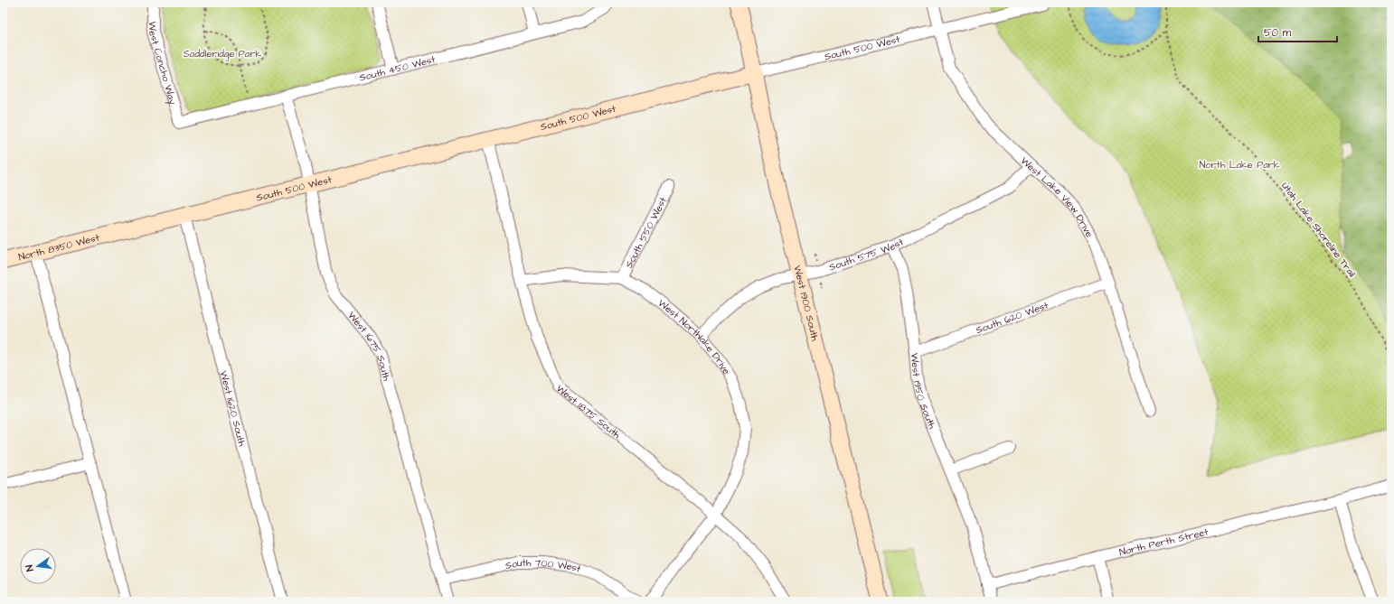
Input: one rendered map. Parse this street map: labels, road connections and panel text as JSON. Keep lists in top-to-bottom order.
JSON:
{
  "streets": {
    "street": [
      "South 500 West",
      "West Concho Way",
      "South 450 West",
      "West Lake View Drive",
      "South 550 West",
      "North 8350 West",
      "South 575 West",
      "West 1900 South",
      "South 620 West",
      "West Northlake Drive",
      "West 1675 South",
      "West 1950 South",
      "West 1620 South",
      "West 1875 South",
      "North Perth Street",
      "South 700 West"
    ],
    "path": ["Utah Lake Shoreline Trail"]
  },
  "crossings": [
    ["South 500 West", "West Lake View Drive"],
    ["South 500 West", "North 8350 West"],
    ["South 500 West", "West 1900 South"],
    ["South 500 West", "West 1675 South"],
    ["South 500 West", "West 1620 South"],
    ["South 500 West", "West 1875 South"],
    ["West Concho Way", "South 450 West"],
    ["South 450 West", "West 1675 South"],
    ["West Lake View Drive", "South 575 West"],
    ["West Lake View Drive", "South 620 West"],
    ["South 550 West", "West Northlake Drive"],
    ["South 575 West", "West 1900 South"],
    ["South 575 West", "West Northlake Drive"],
    ["South 575 West", "West 1950 South"],
    ["South 620 West", "West 1950 South"],
    ["West Northlake Drive", "West 1875 South"],
    ["West 1675 South", "South 700 West"],
    ["West 1950 South", "North Perth Street"]
  ],
  "parks": ["Saddleridge Park", "North Lake Park"],
  "scale_bar": "50 m",
  "north": "left"
}
